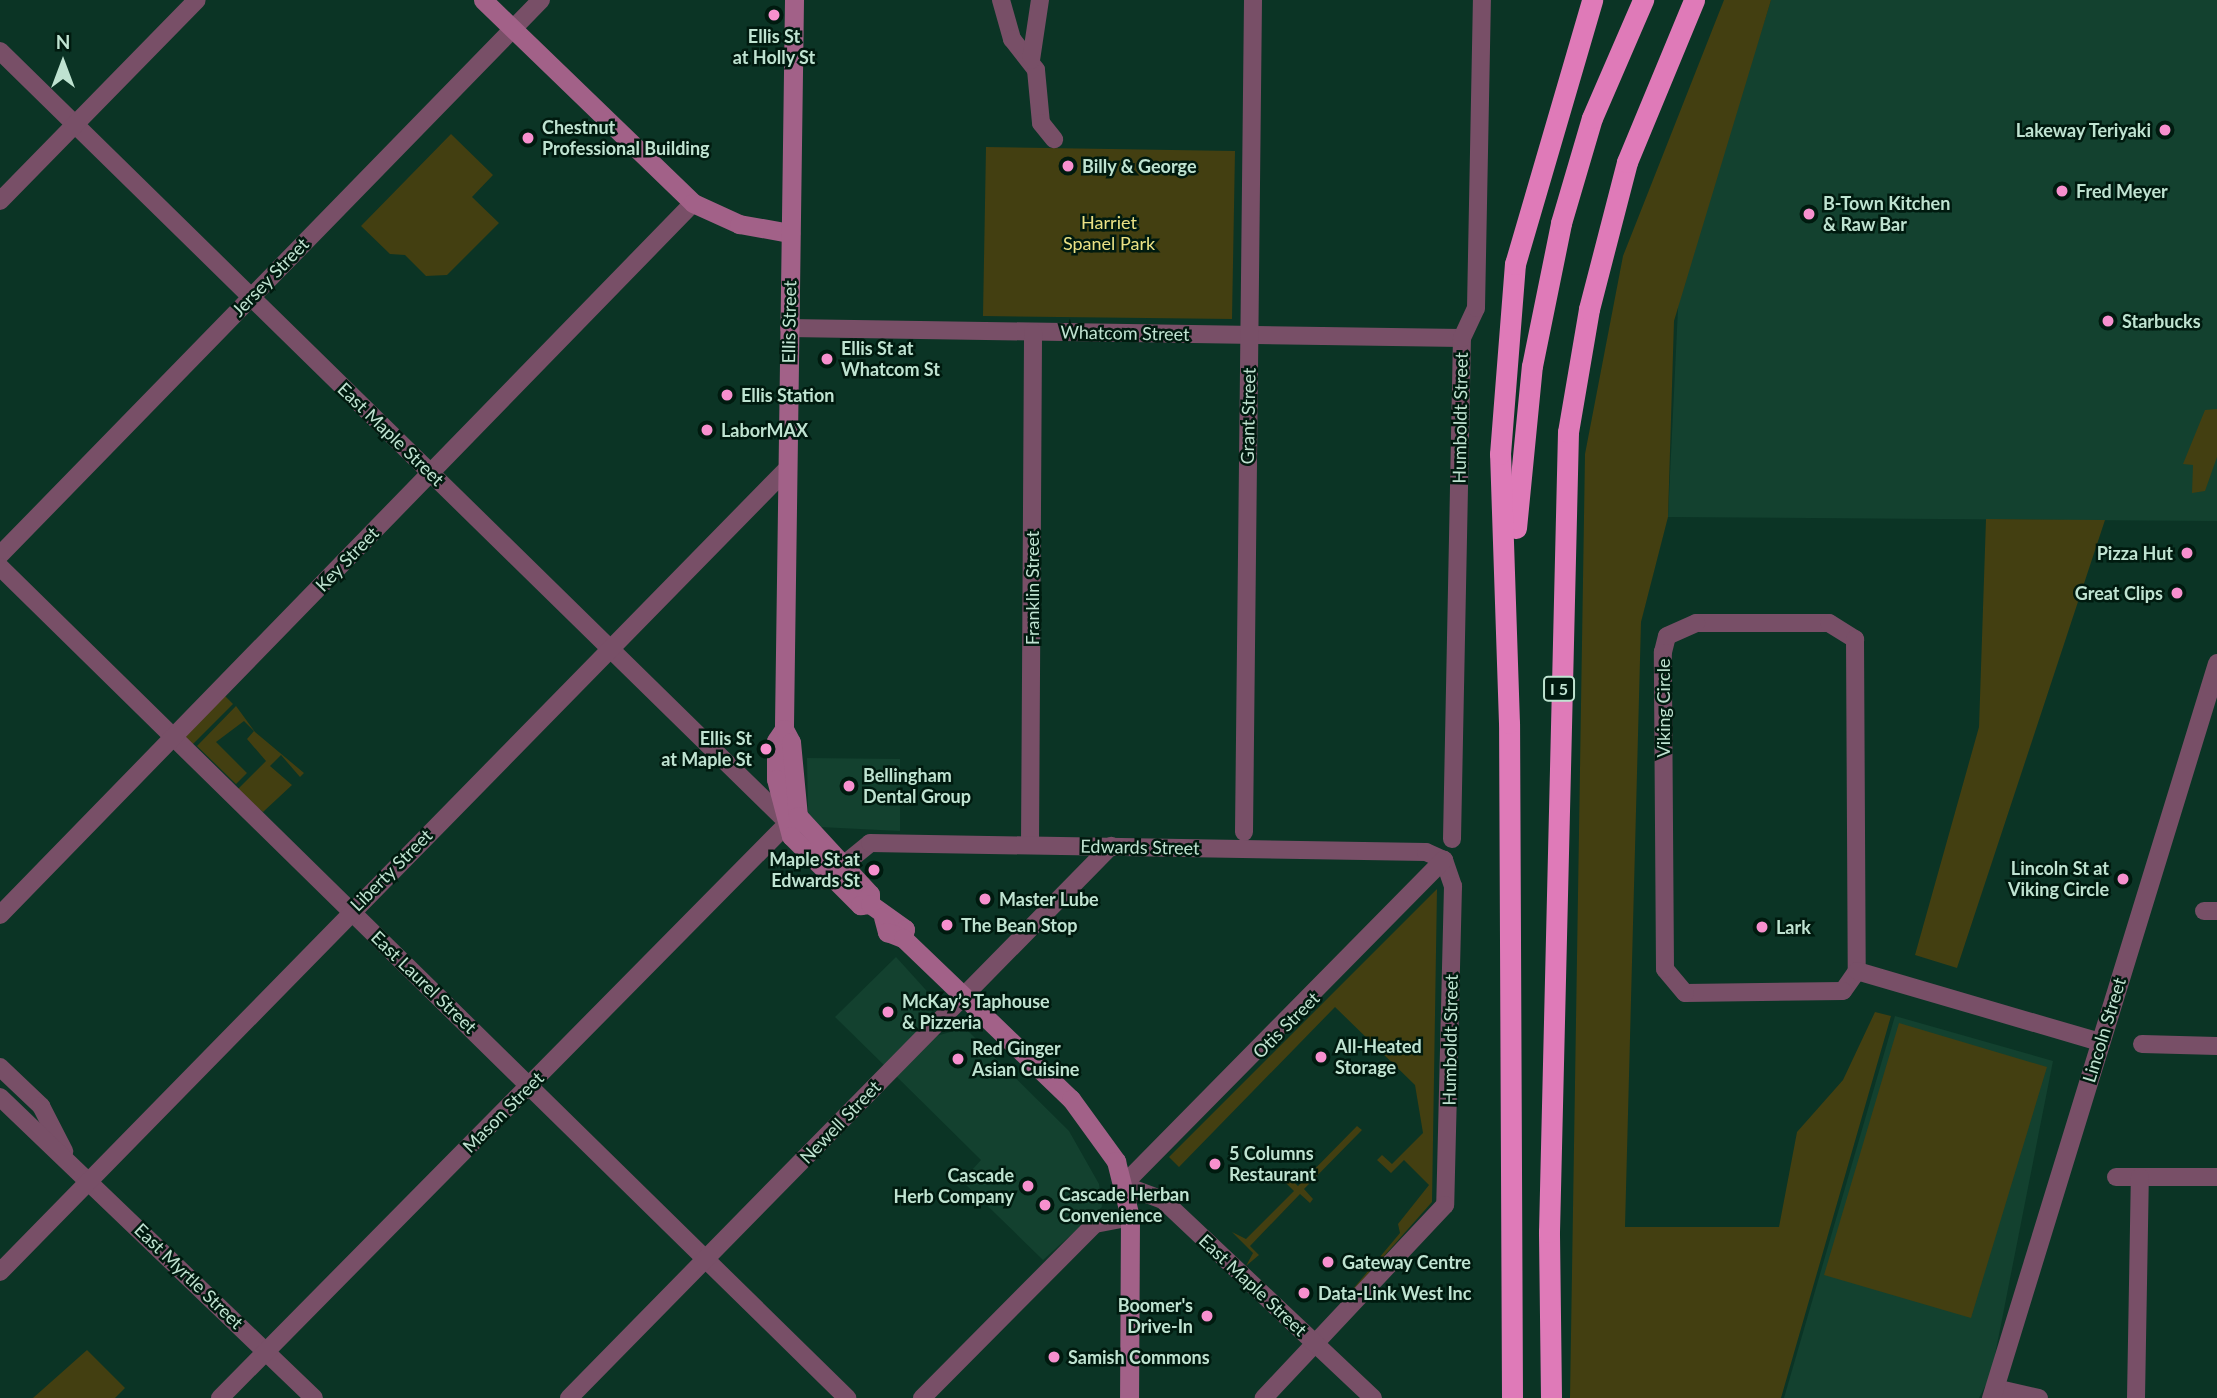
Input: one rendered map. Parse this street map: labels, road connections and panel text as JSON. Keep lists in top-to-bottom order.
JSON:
{
  "streets": {
    "highway": ["I 5"],
    "main road": ["Ellis Street", "East Maple Street"],
    "street": [
      "Jersey Street",
      "Whatcom Street",
      "Grant Street",
      "Humboldt Street",
      "Key Street",
      "Franklin Street",
      "Viking Circle",
      "Edwards Street",
      "Liberty Street",
      "East Laurel Street",
      "Otis Street",
      "Lincoln Street",
      "Mason Street",
      "Newell Street",
      "East Myrtle Street"
    ]
  },
  "crossings": [
    ["Jersey Street", "East Maple Street"],
    ["Ellis Street", "Whatcom Street"],
    ["Ellis Street", "East Maple Street"],
    ["Ellis Street", "Liberty Street"],
    ["Ellis Street", "Mason Street"],
    ["Whatcom Street", "Grant Street"],
    ["Whatcom Street", "Humboldt Street"],
    ["Whatcom Street", "Franklin Street"],
    ["Humboldt Street", "East Maple Street"],
    ["Humboldt Street", "Edwards Street"],
    ["Humboldt Street", "Otis Street"],
    ["East Maple Street", "Key Street"],
    ["East Maple Street", "Edwards Street"],
    ["East Maple Street", "Liberty Street"],
    ["East Maple Street", "Otis Street"],
    ["East Maple Street", "Mason Street"],
    ["East Maple Street", "Newell Street"],
    ["Key Street", "East Laurel Street"],
    ["Franklin Street", "Edwards Street"],
    ["Edwards Street", "Otis Street"],
    ["Edwards Street", "Newell Street"],
    ["Liberty Street", "East Laurel Street"],
    ["Liberty Street", "East Myrtle Street"],
    ["East Laurel Street", "Mason Street"],
    ["East Laurel Street", "Newell Street"],
    ["Mason Street", "East Myrtle Street"]
  ],
  "parks": ["Harriet Spanel Park"],
  "places": [
    "Ellis St at Holly St",
    "Lakeway Teriyaki",
    "Chestnut Professional Building",
    "Billy & George",
    "Fred Meyer",
    "B-Town Kitchen & Raw Bar",
    "Starbucks",
    "Ellis St at Whatcom St",
    "Ellis Station",
    "LaborMAX",
    "Pizza Hut",
    "Great Clips",
    "Ellis St at Maple St",
    "Bellingham Dental Group",
    "Maple St at Edwards St",
    "Lincoln St at Viking Circle",
    "Master Lube",
    "The Bean Stop",
    "Lark",
    "McKay’s Taphouse & Pizzeria",
    "All-Heated Storage",
    "Red Ginger Asian Cuisine",
    "5 Columns Restaurant",
    "Cascade Herb Company",
    "Cascade Herban Convenience",
    "Gateway Centre",
    "Data-Link West Inc",
    "Boomer's Drive-In",
    "Samish Commons"
  ],
  "north": "top"
}
